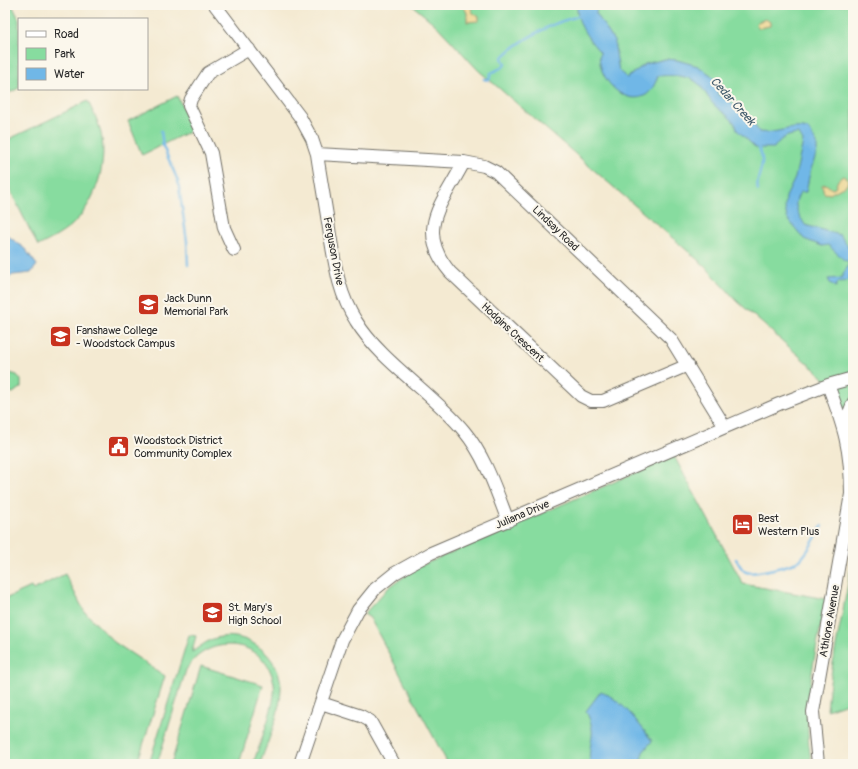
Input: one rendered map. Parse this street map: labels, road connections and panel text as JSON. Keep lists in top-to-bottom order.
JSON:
{
  "streets": {
    "street": [
      "Lindsay Road",
      "Ferguson Drive",
      "Hodgins Crescent",
      "Juliana Drive",
      "Athlone Avenue"
    ]
  },
  "crossings": [
    ["Lindsay Road", "Ferguson Drive"],
    ["Lindsay Road", "Hodgins Crescent"],
    ["Lindsay Road", "Juliana Drive"],
    ["Ferguson Drive", "Juliana Drive"],
    ["Juliana Drive", "Athlone Avenue"]
  ],
  "water": ["Cedar Creek"],
  "places": {
    "school or university": ["Jack Dunn Memorial Park", "Fanshawe College - Woodstock Campus", "St. Mary's High School"],
    "public building": ["Woodstock District Community Complex"],
    "hotel": ["Best Western Plus"]
  },
  "legend": ["Road", "Park", "Water"]
}
